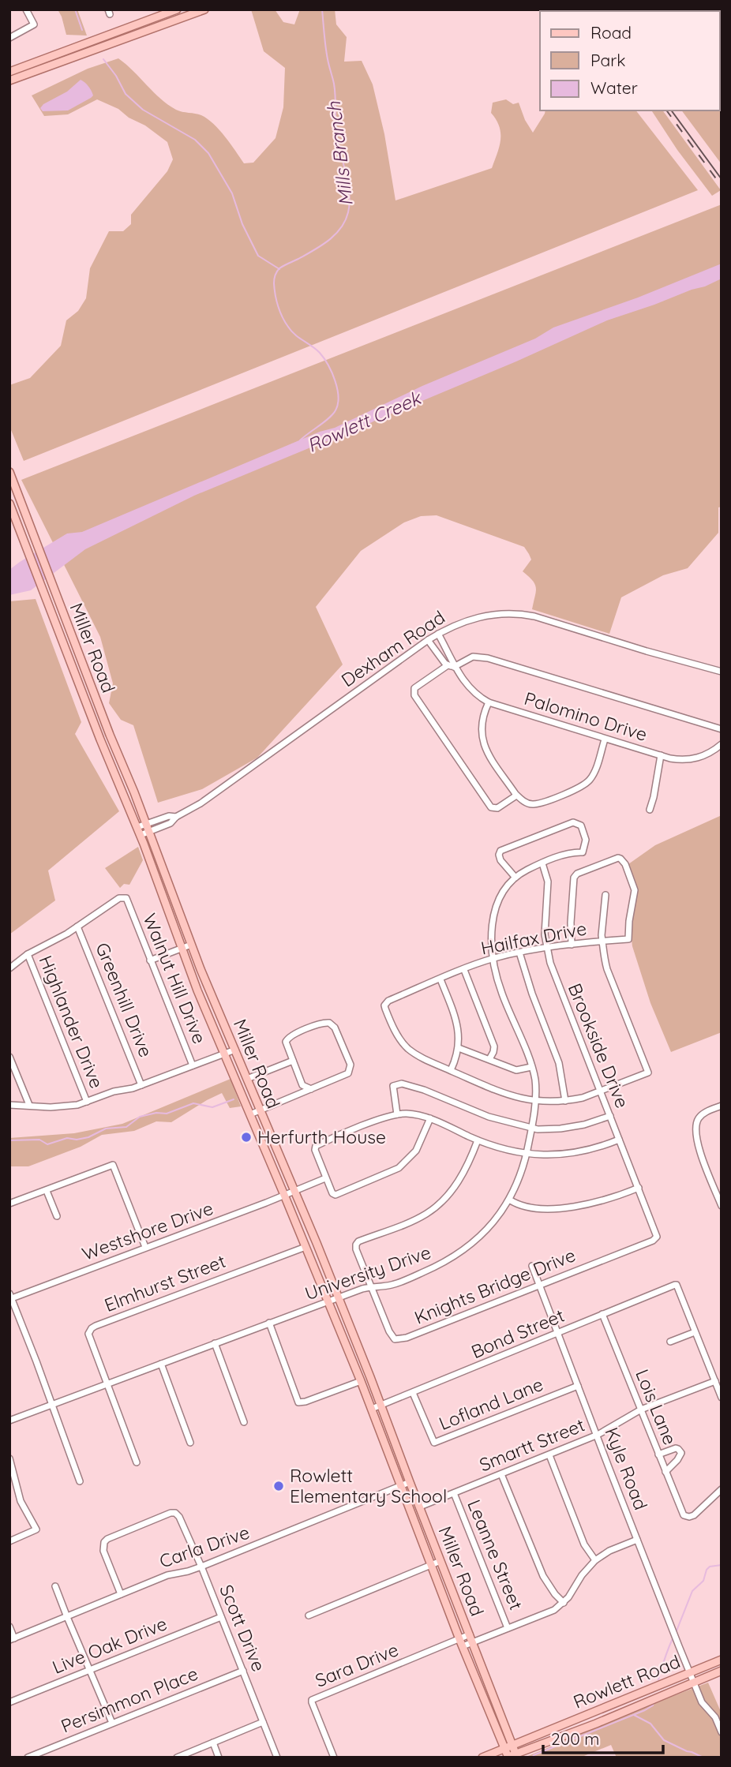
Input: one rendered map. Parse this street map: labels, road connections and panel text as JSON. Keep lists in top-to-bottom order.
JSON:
{
  "streets": {
    "main road": ["Miller Road", "Rowlett Road"],
    "street": [
      "Dexham Road",
      "Palomino Drive",
      "Hailfax Drive",
      "Walnut Hill Drive",
      "Greenhill Drive",
      "Highlander Drive",
      "Brookside Drive",
      "Westshore Drive",
      "University Drive",
      "Elmhurst Street",
      "Knights Bridge Drive",
      "Bond Street",
      "Lofland Lane",
      "Lois Lane",
      "Smartt Street",
      "Kyle Road",
      "Carla Drive",
      "Leanne Street",
      "Scott Drive",
      "Live Oak Drive",
      "Sara Drive",
      "Persimmon Place"
    ]
  },
  "crossings": [
    ["Miller Road", "Dexham Road"],
    ["Miller Road", "Westshore Drive"],
    ["Miller Road", "University Drive"],
    ["Miller Road", "Elmhurst Street"],
    ["Miller Road", "Bond Street"],
    ["Miller Road", "Smartt Street"],
    ["Miller Road", "Carla Drive"],
    ["Miller Road", "Sara Drive"],
    ["Miller Road", "Rowlett Road"],
    ["Dexham Road", "Palomino Drive"],
    ["Hailfax Drive", "Brookside Drive"],
    ["Hailfax Drive", "University Drive"],
    ["Walnut Hill Drive", "Greenhill Drive"],
    ["Brookside Drive", "Knights Bridge Drive"],
    ["University Drive", "Elmhurst Street"],
    ["University Drive", "Knights Bridge Drive"],
    ["Knights Bridge Drive", "Kyle Road"],
    ["Bond Street", "Lofland Lane"],
    ["Bond Street", "Lois Lane"],
    ["Bond Street", "Kyle Road"],
    ["Lofland Lane", "Kyle Road"],
    ["Lois Lane", "Smartt Street"],
    ["Smartt Street", "Kyle Road"],
    ["Smartt Street", "Leanne Street"],
    ["Kyle Road", "Rowlett Road"],
    ["Carla Drive", "Scott Drive"],
    ["Scott Drive", "Live Oak Drive"],
    ["Scott Drive", "Persimmon Place"]
  ],
  "water": ["Mills Branch", "Rowlett Creek"],
  "places": ["Herfurth House", "Rowlett Elementary School"],
  "legend": ["Road", "Park", "Water"],
  "scale_bar": "200 m"
}
